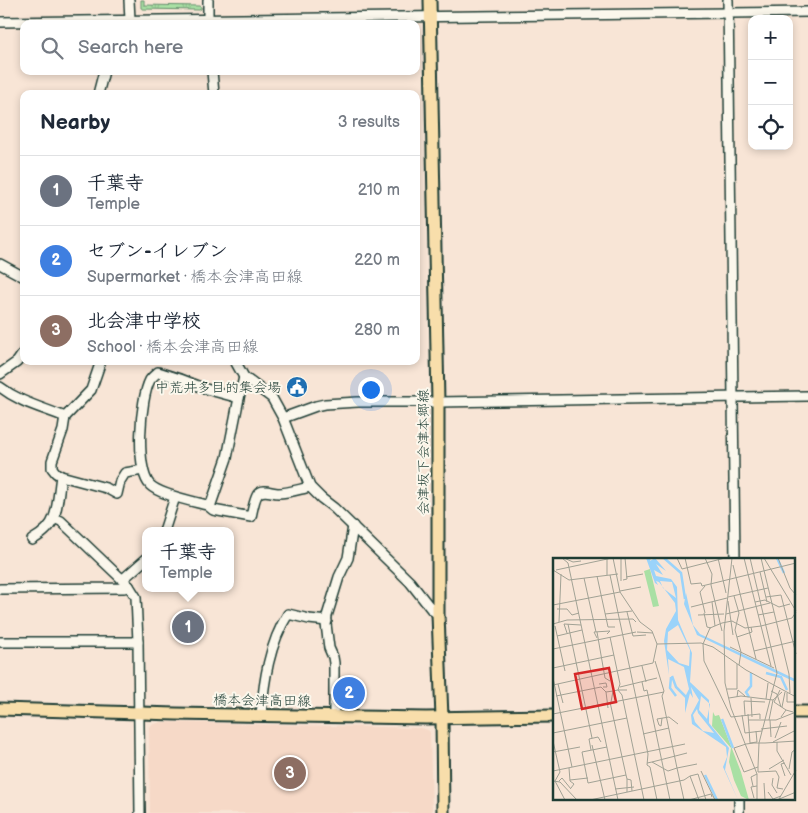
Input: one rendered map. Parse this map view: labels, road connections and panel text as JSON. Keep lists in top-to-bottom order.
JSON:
{
  "streets": {
    "main road": ["会津坂下会津本郷線", "橋本会津高田線"]
  },
  "crossings": [
    ["会津坂下会津本郷線", "橋本会津高田線"]
  ],
  "places": {
    "public building": ["中荒井多目的集会場"]
  },
  "page": {
    "map_buttons": ["+", "−"],
    "search": "Search here",
    "heading": ["Nearby", "3 results"],
    "list": [
      {
        "mark": "1",
        "name": "千葉寺",
        "note": "Temple",
        "value": "210 m"
      },
      {
        "mark": "2",
        "name": "セブン-イレブン",
        "note": "Supermarket · 橋本会津高田線",
        "value": "220 m"
      },
      {
        "mark": "3",
        "name": "北会津中学校",
        "note": "School · 橋本会津高田線",
        "value": "280 m"
      }
    ],
    "popup": ["千葉寺", "Temple"],
    "pins": ["1", "2", "3"]
  }
}
